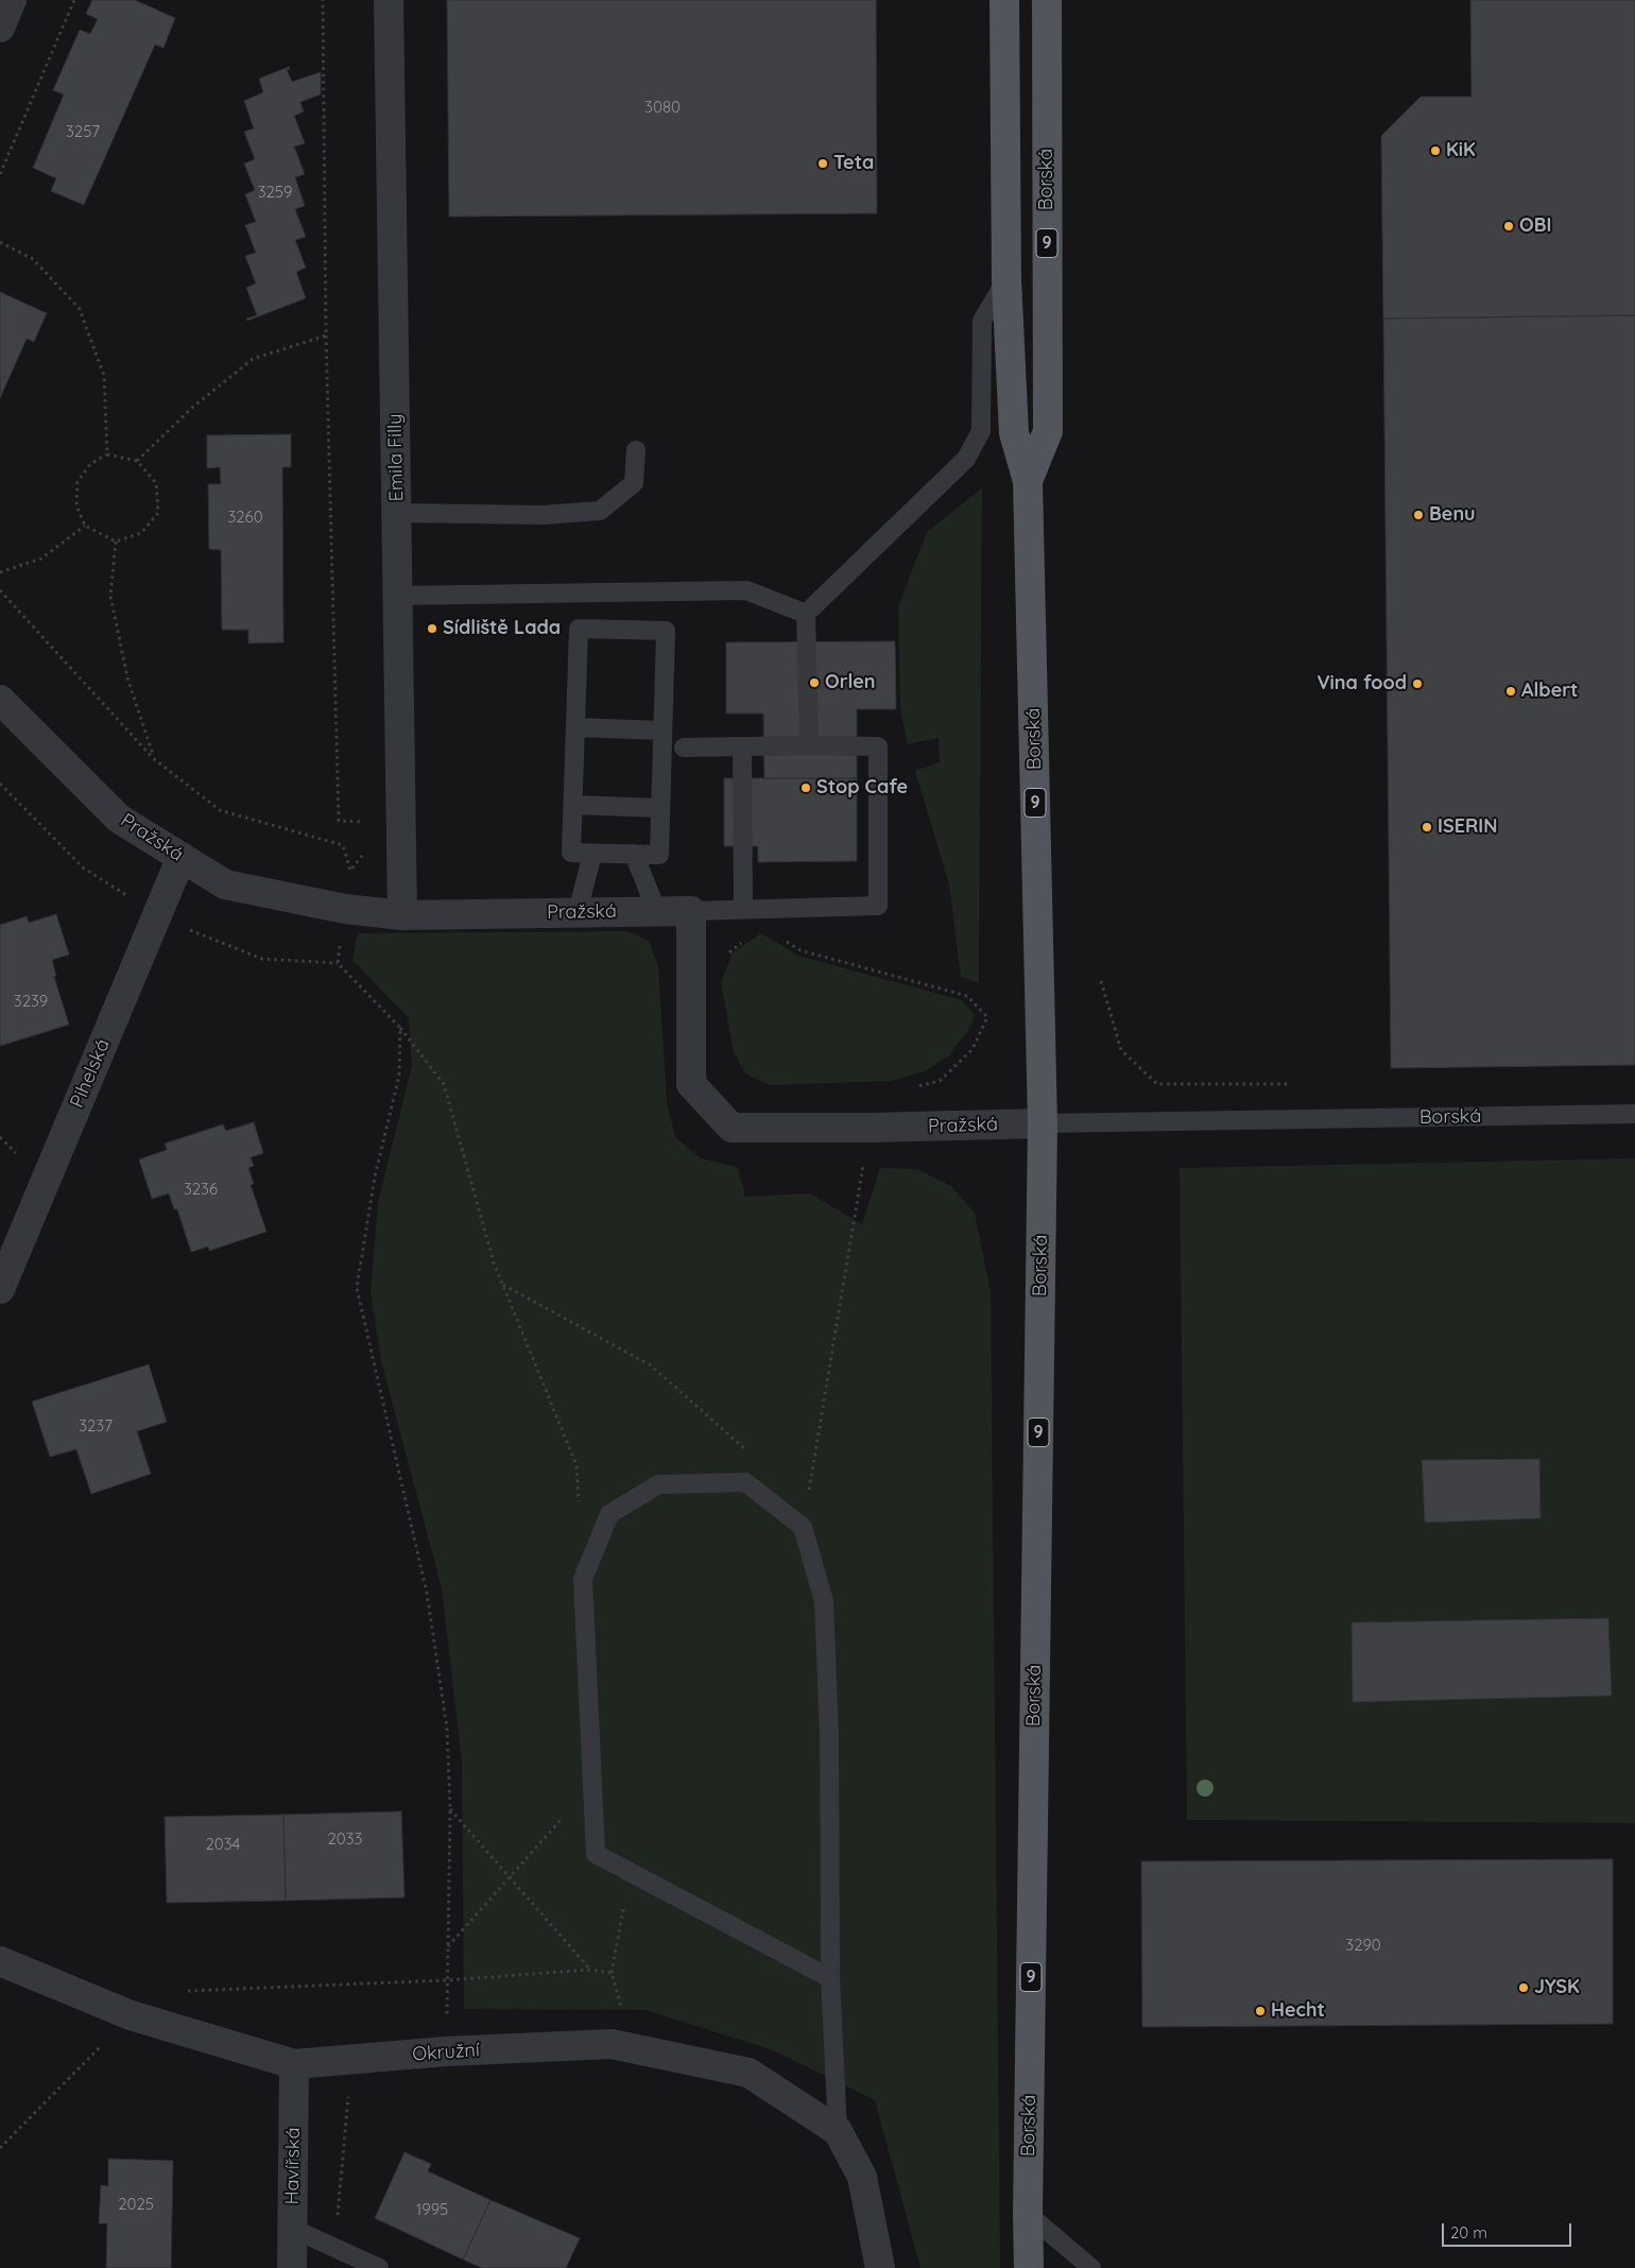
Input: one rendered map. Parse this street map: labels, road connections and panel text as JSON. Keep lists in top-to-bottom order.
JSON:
{
  "streets": {
    "main road": ["Borská", "9"],
    "street": [
      "Emila Filly",
      "Pražská",
      "Pihelská",
      "Okružní",
      "Havířská"
    ]
  },
  "crossings": [
    ["Borská", "Pražská"],
    ["Emila Filly", "Pražská"],
    ["Pražská", "Pihelská"],
    ["Okružní", "Havířská"]
  ],
  "places": [
    "KiK",
    "Teta",
    "OBI",
    "Benu",
    "Sídliště Lada",
    "Orlen",
    "Vina food",
    "Albert",
    "Stop Cafe",
    "ISERIN",
    "JYSK",
    "Hecht"
  ],
  "house_numbers": [
    "3080",
    "3257",
    "3259",
    "3260",
    "3239",
    "3236",
    "3237",
    "2033",
    "2034",
    "3290",
    "2025",
    "1995"
  ],
  "scale_bar": "20 m"
}
